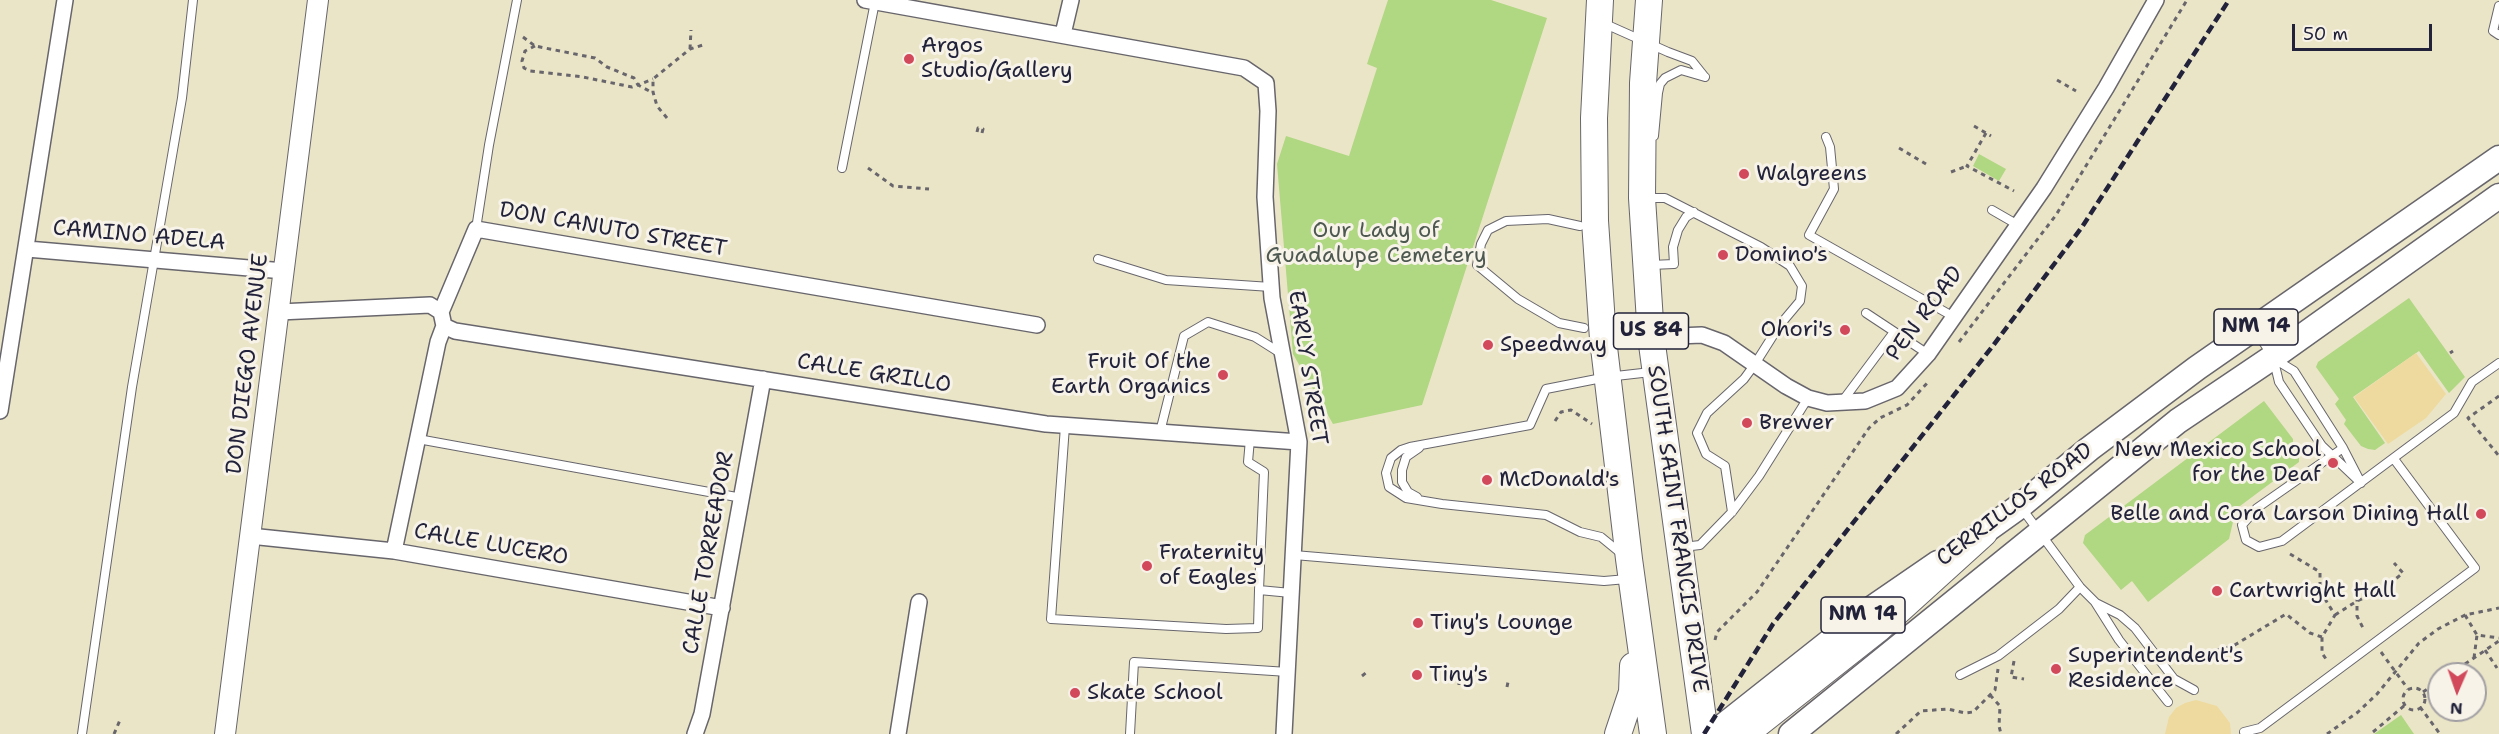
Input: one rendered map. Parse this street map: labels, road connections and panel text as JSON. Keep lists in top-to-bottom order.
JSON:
{
  "streets": {
    "highway": ["US 84", "SOUTH SAINT FRANCIS DRIVE"],
    "main road": ["NM 14", "CERRILLOS ROAD"],
    "street": [
      "DON CANUTO STREET",
      "CAMINO ADELA",
      "PEN ROAD",
      "DON DIEGO AVENUE",
      "EARLY STREET",
      "CALLE GRILLO",
      "CALLE LUCERO",
      "CALLE TORREADOR"
    ]
  },
  "crossings": [
    ["DON CANUTO STREET", "CALLE GRILLO"],
    ["DON CANUTO STREET", "CALLE LUCERO"],
    ["CAMINO ADELA", "DON DIEGO AVENUE"],
    ["PEN ROAD", "US 84"],
    ["PEN ROAD", "SOUTH SAINT FRANCIS DRIVE"],
    ["DON DIEGO AVENUE", "CALLE GRILLO"],
    ["DON DIEGO AVENUE", "CALLE LUCERO"],
    ["EARLY STREET", "CALLE GRILLO"],
    ["CALLE GRILLO", "CALLE TORREADOR"],
    ["CALLE LUCERO", "CALLE TORREADOR"]
  ],
  "parks": ["Our Lady of Guadalupe Cemetery"],
  "places": [
    "Argos Studio/Gallery",
    "Walgreens",
    "Domino's",
    "Ohori's",
    "Speedway",
    "Fruit Of the Earth Organics",
    "Brewer",
    "New Mexico School for the Deaf",
    "McDonald's",
    "Belle and Cora Larson Dining Hall",
    "Fraternity of Eagles",
    "Cartwright Hall",
    "Tiny's Lounge",
    "Superintendent's Residence",
    "Tiny's",
    "Skate School"
  ],
  "scale_bar": "50 m",
  "north": "bottom"
}
